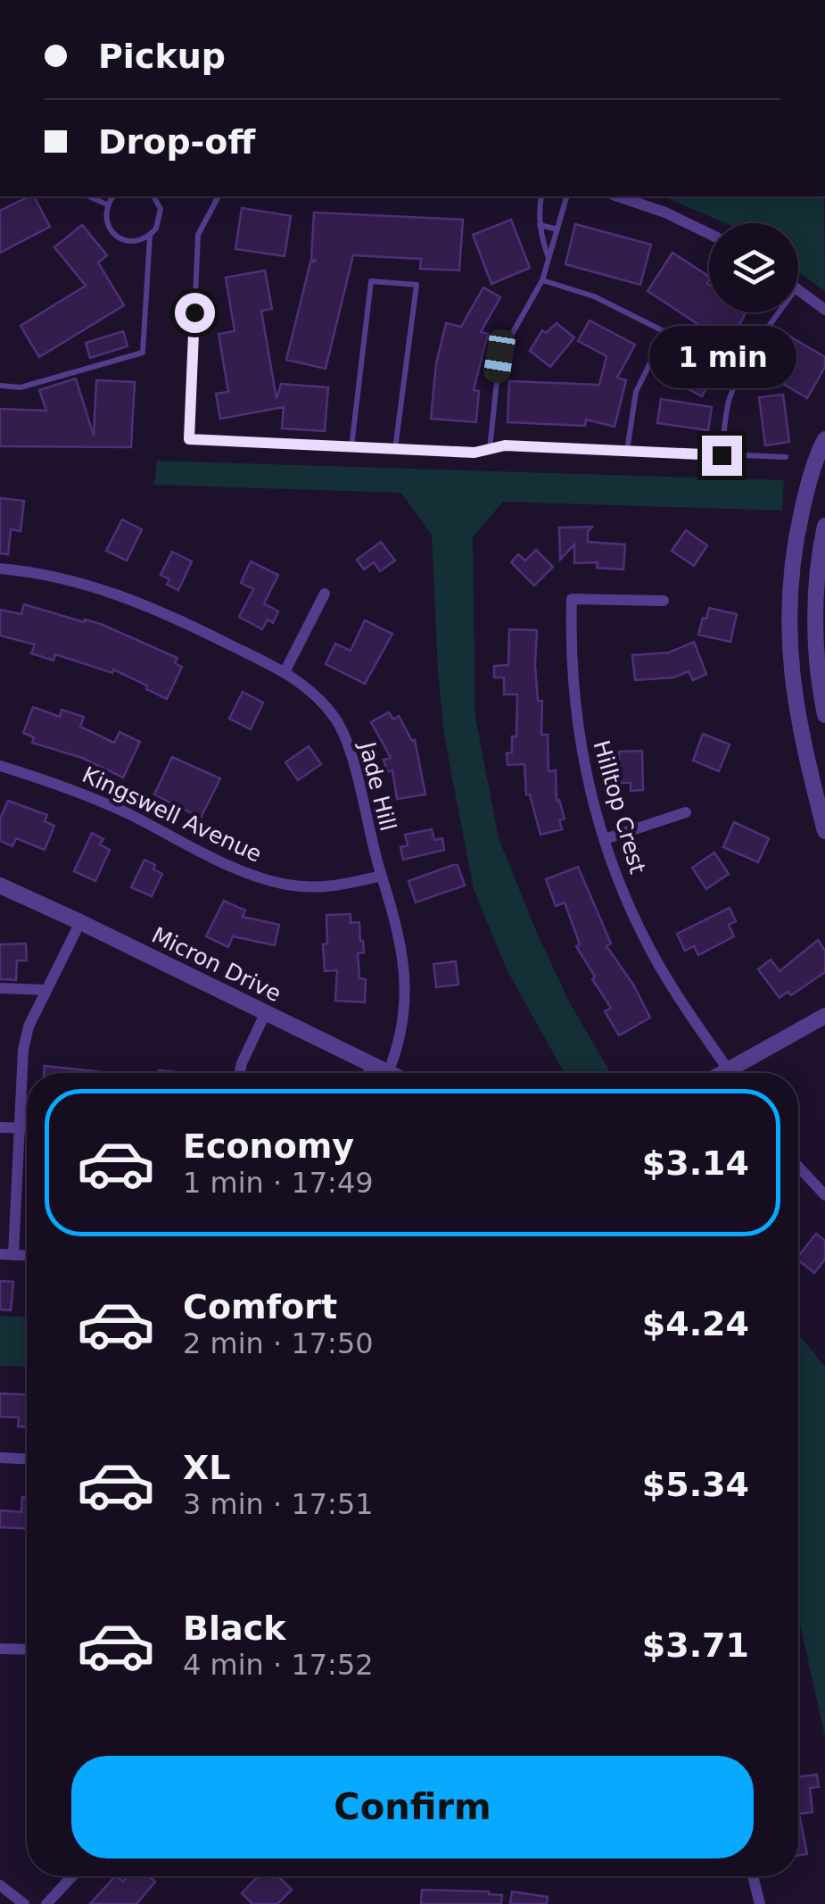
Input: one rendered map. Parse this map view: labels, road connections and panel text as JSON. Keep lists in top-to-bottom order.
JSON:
{
  "streets": {
    "street": [
      "Jade Hill",
      "Hilltop Crest",
      "Kingswell Avenue",
      "Micron Drive"
    ]
  },
  "crossings": [
    ["Jade Hill", "Kingswell Avenue"],
    ["Jade Hill", "Micron Drive"]
  ],
  "page": {
    "banner": ["Pickup", "Drop-off"],
    "bubble": "1 min",
    "list": [
      {
        "name": "Economy",
        "note": "1 min · 17:49",
        "value": "$3.14"
      },
      {
        "name": "Comfort",
        "note": "2 min · 17:50",
        "value": "$4.24"
      },
      {
        "name": "XL",
        "note": "3 min · 17:51",
        "value": "$5.34"
      },
      {
        "name": "Black",
        "note": "4 min · 17:52",
        "value": "$3.71"
      }
    ],
    "buttons": "Confirm"
  }
}
